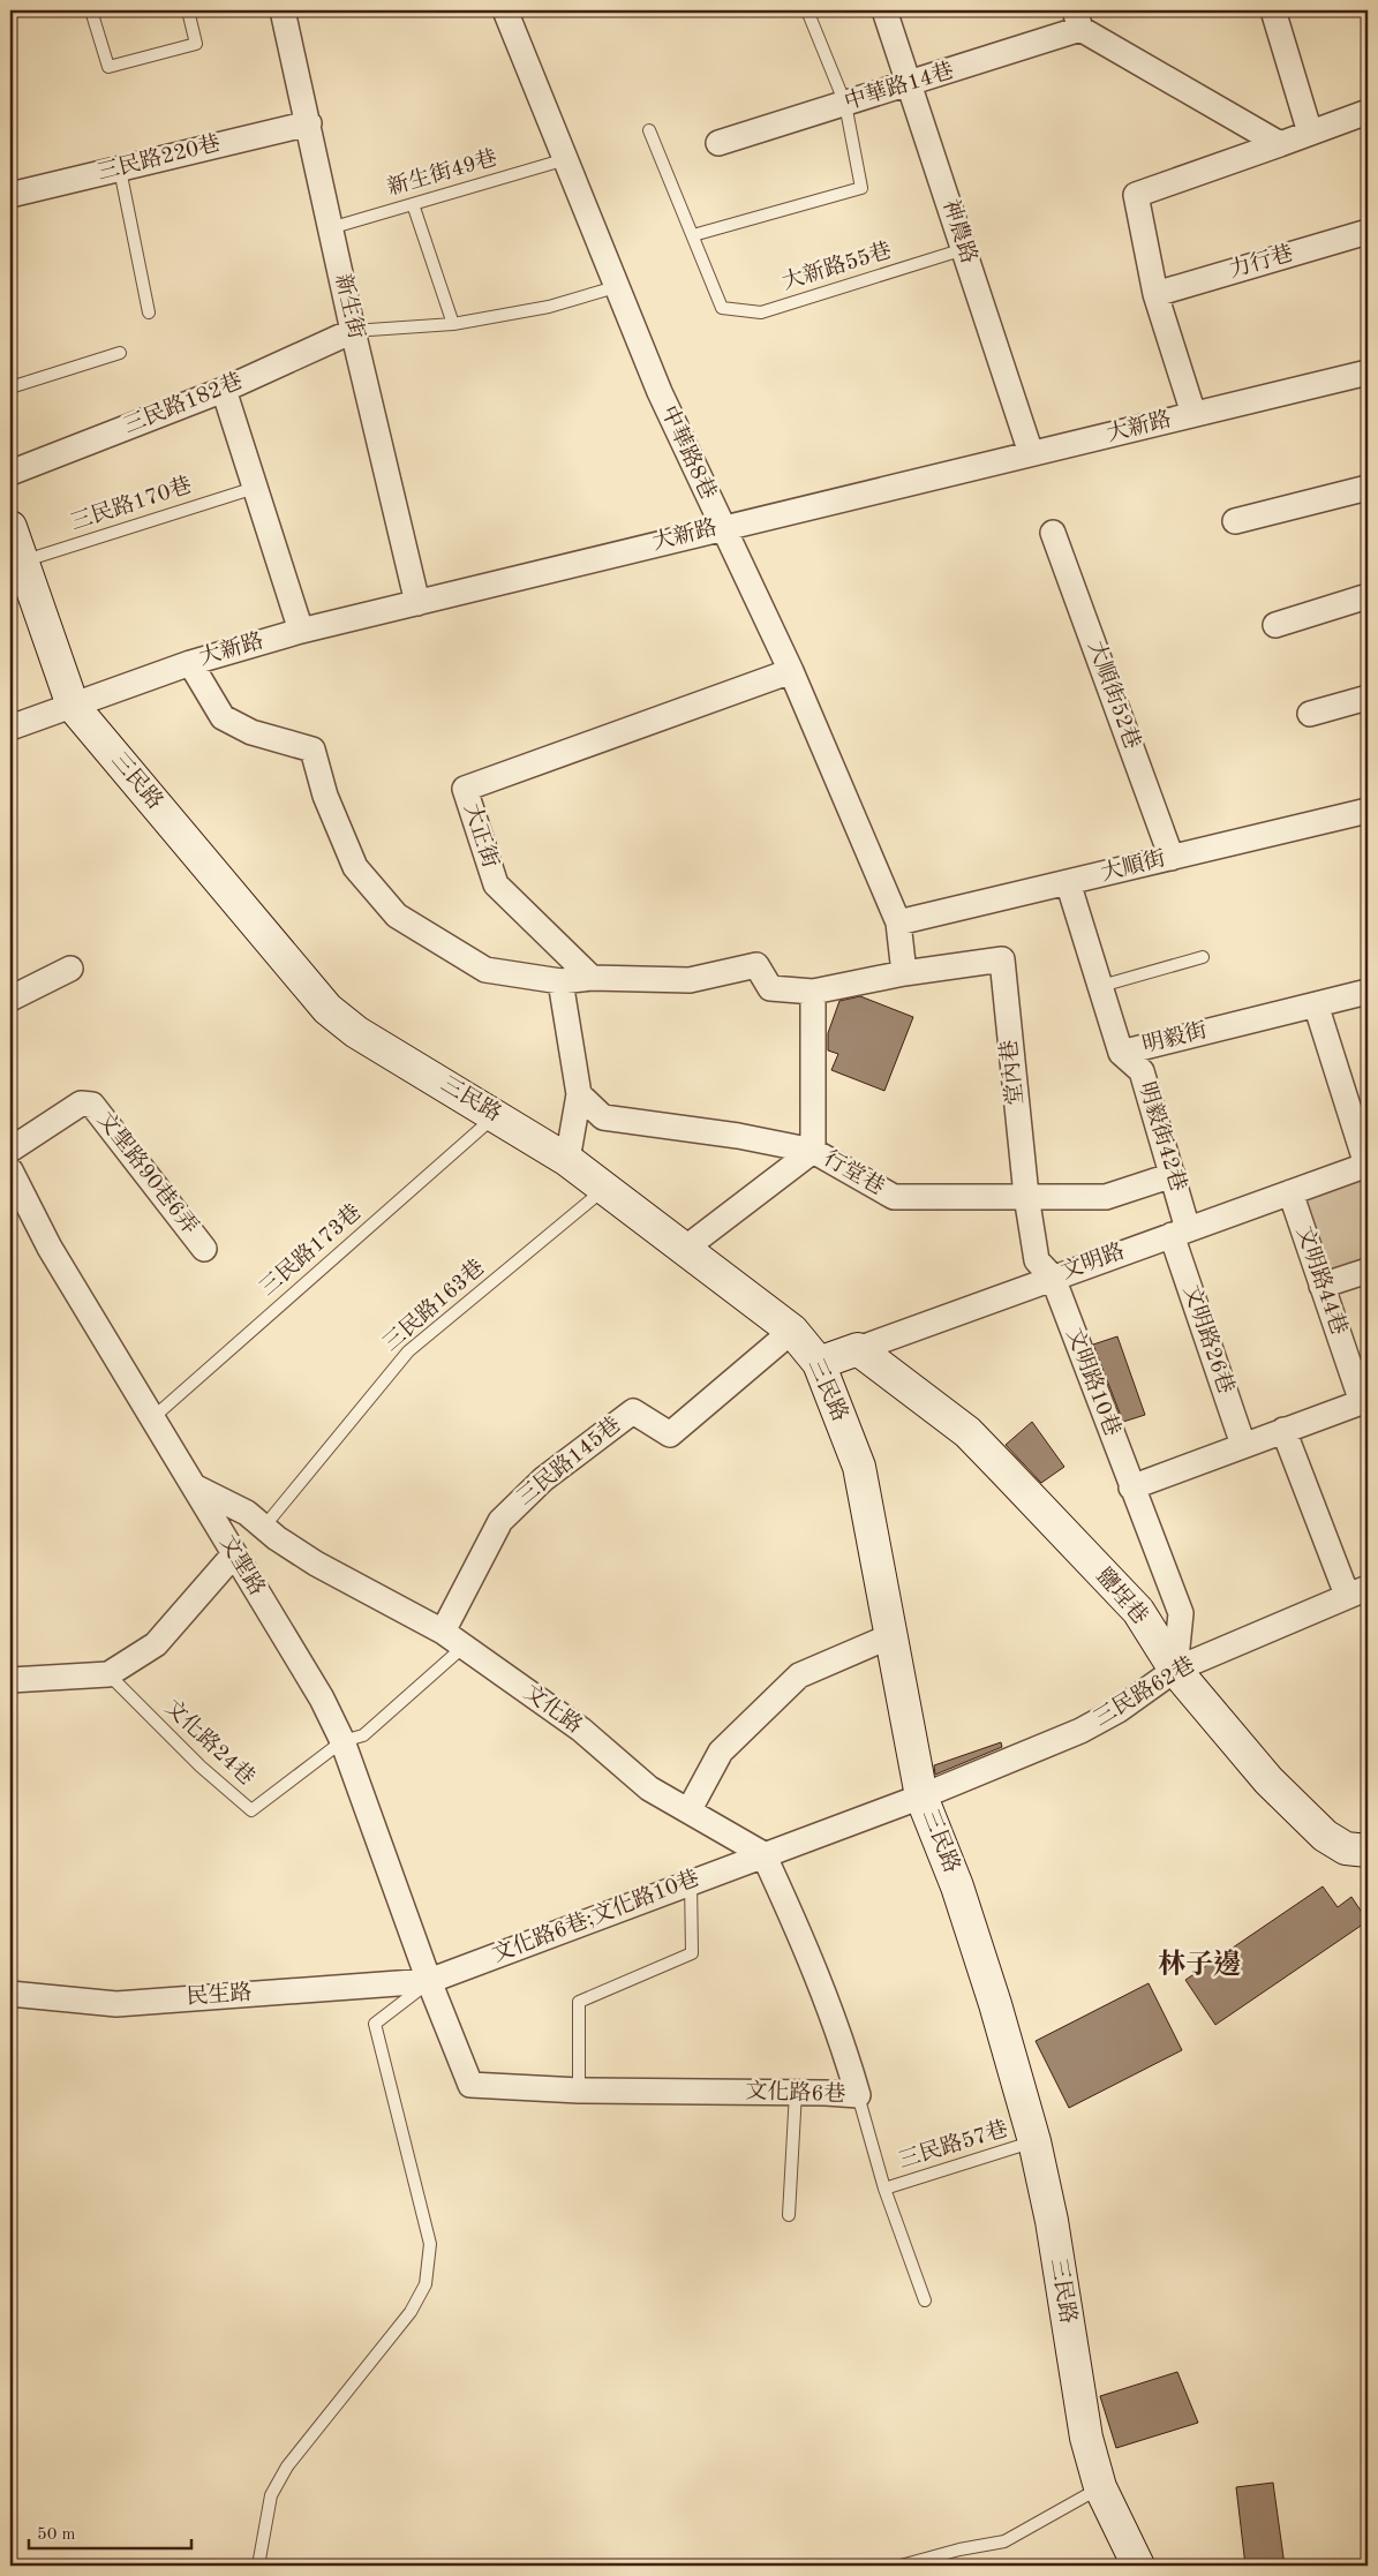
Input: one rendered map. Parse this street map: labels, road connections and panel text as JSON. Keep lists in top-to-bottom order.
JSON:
{
  "streets": {
    "main road": ["三民路", "文明路", "鹽埕巷"],
    "street": [
      "中華路14巷",
      "三民路220巷",
      "神農路",
      "力行巷",
      "新生街",
      "三民路182巷",
      "大新路",
      "中華路8巷",
      "大順街52巷",
      "大正街",
      "大順街",
      "明毅街",
      "堂內巷",
      "明毅街42巷",
      "文聖路90巷6弄",
      "行堂巷",
      "文明路44巷",
      "文明路26巷",
      "文明路10巷",
      "三民路145巷",
      "文聖路",
      "三民路62巷",
      "文化路",
      "文化路6巷;文化路10巷",
      "民生路",
      "文化路6巷"
    ],
    "lane": [
      "新生街49巷",
      "大新路55巷",
      "三民路170巷",
      "三民路173巷",
      "三民路163巷",
      "文化路24巷",
      "三民路57巷"
    ]
  },
  "crossings": [
    ["中華路14巷", "神農路"],
    ["三民路220巷", "新生街"],
    ["新生街49巷", "新生街"],
    ["新生街49巷", "中華路8巷"],
    ["神農路", "大新路55巷"],
    ["神農路", "大新路"],
    ["新生街", "三民路182巷"],
    ["新生街", "大新路"],
    ["大新路", "中華路8巷"],
    ["大新路", "三民路"],
    ["中華路8巷", "大正街"],
    ["中華路8巷", "大順街"],
    ["中華路8巷", "堂內巷"],
    ["三民路170巷", "三民路"],
    ["大順街52巷", "大順街"],
    ["三民路", "三民路173巷"],
    ["三民路", "文明路"],
    ["三民路", "三民路163巷"],
    ["三民路", "三民路145巷"],
    ["三民路", "三民路62巷"],
    ["三民路", "三民路57巷"],
    ["大順街", "明毅街"],
    ["明毅街", "明毅街42巷"],
    ["堂內巷", "行堂巷"],
    ["堂內巷", "文明路"],
    ["堂內巷", "文明路10巷"],
    ["明毅街42巷", "行堂巷"],
    ["明毅街42巷", "文明路"],
    ["明毅街42巷", "文明路26巷"],
    ["三民路173巷", "文聖路"],
    ["文明路", "文明路44巷"],
    ["文明路", "文明路26巷"],
    ["文明路", "文明路10巷"],
    ["文明路", "鹽埕巷"],
    ["三民路163巷", "文化路"],
    ["文明路10巷", "鹽埕巷"],
    ["文明路10巷", "三民路62巷"],
    ["三民路145巷", "文化路"],
    ["文聖路", "文化路"],
    ["文聖路", "文化路24巷"],
    ["文聖路", "文化路6巷;文化路10巷"],
    ["文聖路", "民生路"],
    ["文聖路", "文化路6巷"],
    ["鹽埕巷", "三民路62巷"],
    ["文化路", "文化路6巷;文化路10巷"],
    ["文化路", "文化路6巷"],
    ["文化路6巷;文化路10巷", "民生路"],
    ["文化路6巷;文化路10巷", "文化路6巷"],
    ["民生路", "文化路6巷"],
    ["文化路6巷", "三民路57巷"]
  ],
  "districts": ["林子邊"],
  "scale_bar": "50 m"
}
